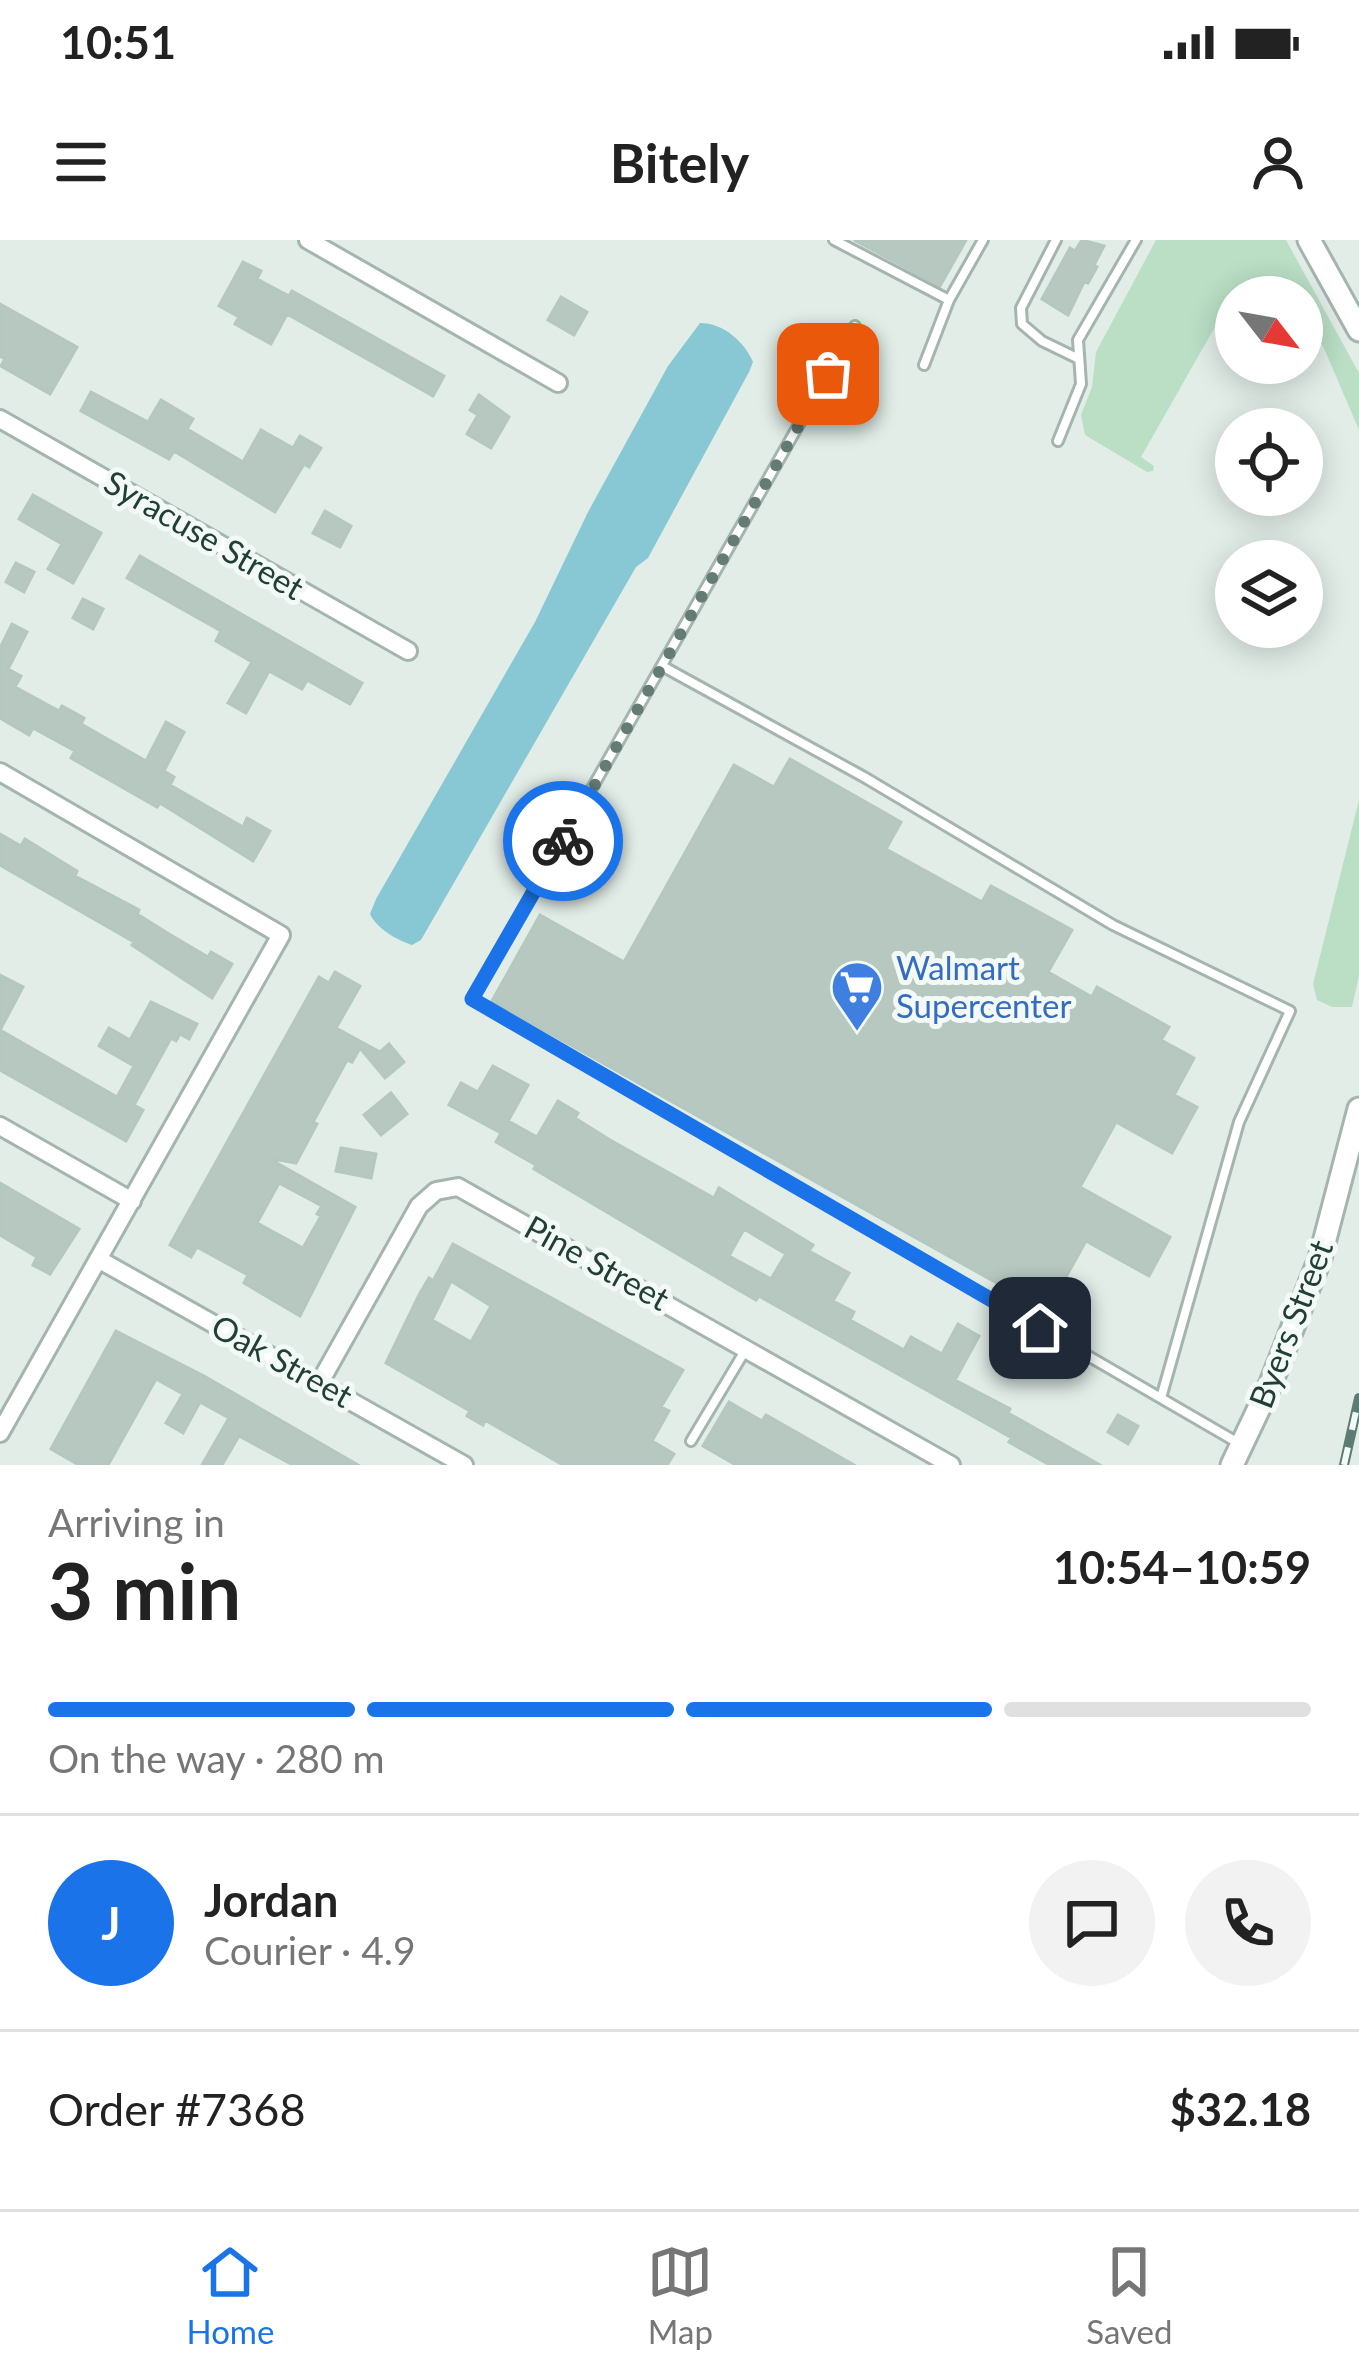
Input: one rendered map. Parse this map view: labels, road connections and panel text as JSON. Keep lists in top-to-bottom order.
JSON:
{
  "streets": {
    "street": [
      "Syracuse Street",
      "Pine Street",
      "Byers Street",
      "Oak Street"
    ]
  },
  "crossings": [
    ["Pine Street", "Oak Street"]
  ],
  "places": {
    "supermarket": ["Walmart Supercenter"]
  },
  "north": "bottom right",
  "page": {
    "status": "10:51",
    "header": "Bitely",
    "heading": ["3 min", "Arriving in", "10:54–10:59"],
    "panel": [
      "Jordan",
      "Courier · 4.9",
      "Order #7368",
      "$32.18"
    ],
    "bar": "On the way · 280 m",
    "round": "J",
    "tabs": ["Home", "Map", "Saved"]
  }
}
